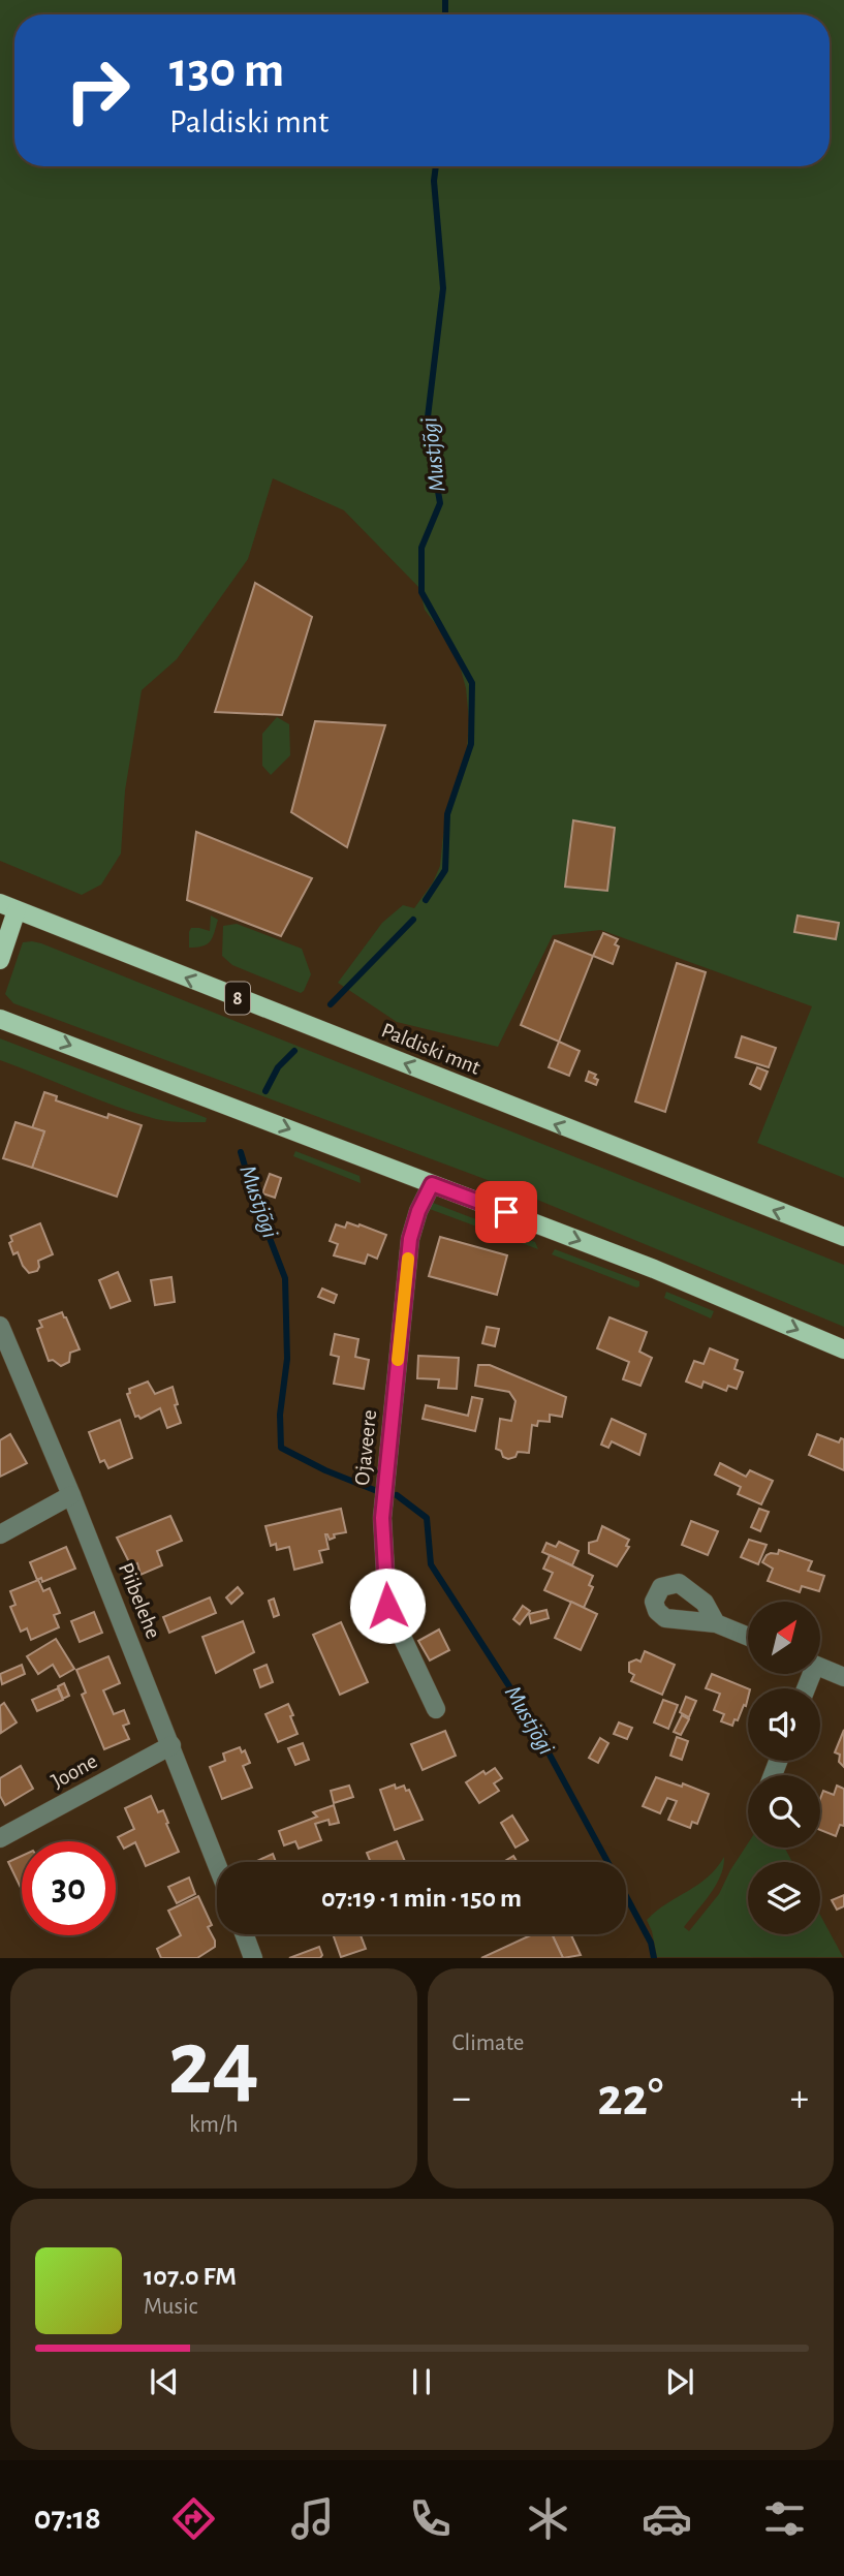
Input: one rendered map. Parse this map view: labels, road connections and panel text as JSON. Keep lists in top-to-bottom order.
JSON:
{
  "streets": {
    "main road": ["8", "Paldiski mnt"],
    "street": ["Ojaveere", "Piibelehe", "Joone"]
  },
  "crossings": [
    ["Piibelehe", "Joone"]
  ],
  "water": ["Mustjõgi"],
  "north": "top right",
  "page": {
    "turn": ["130 m", "Paldiski mnt"],
    "limit": "30",
    "trip": "07:19 · 1 min · 150 m",
    "tile": [
      ["24", "km/h"],
      "Climate"
    ],
    "heat": ["−", "22°", "+"],
    "song": ["107.0 FM", "Music"],
    "tabs": "07:18"
  }
}
